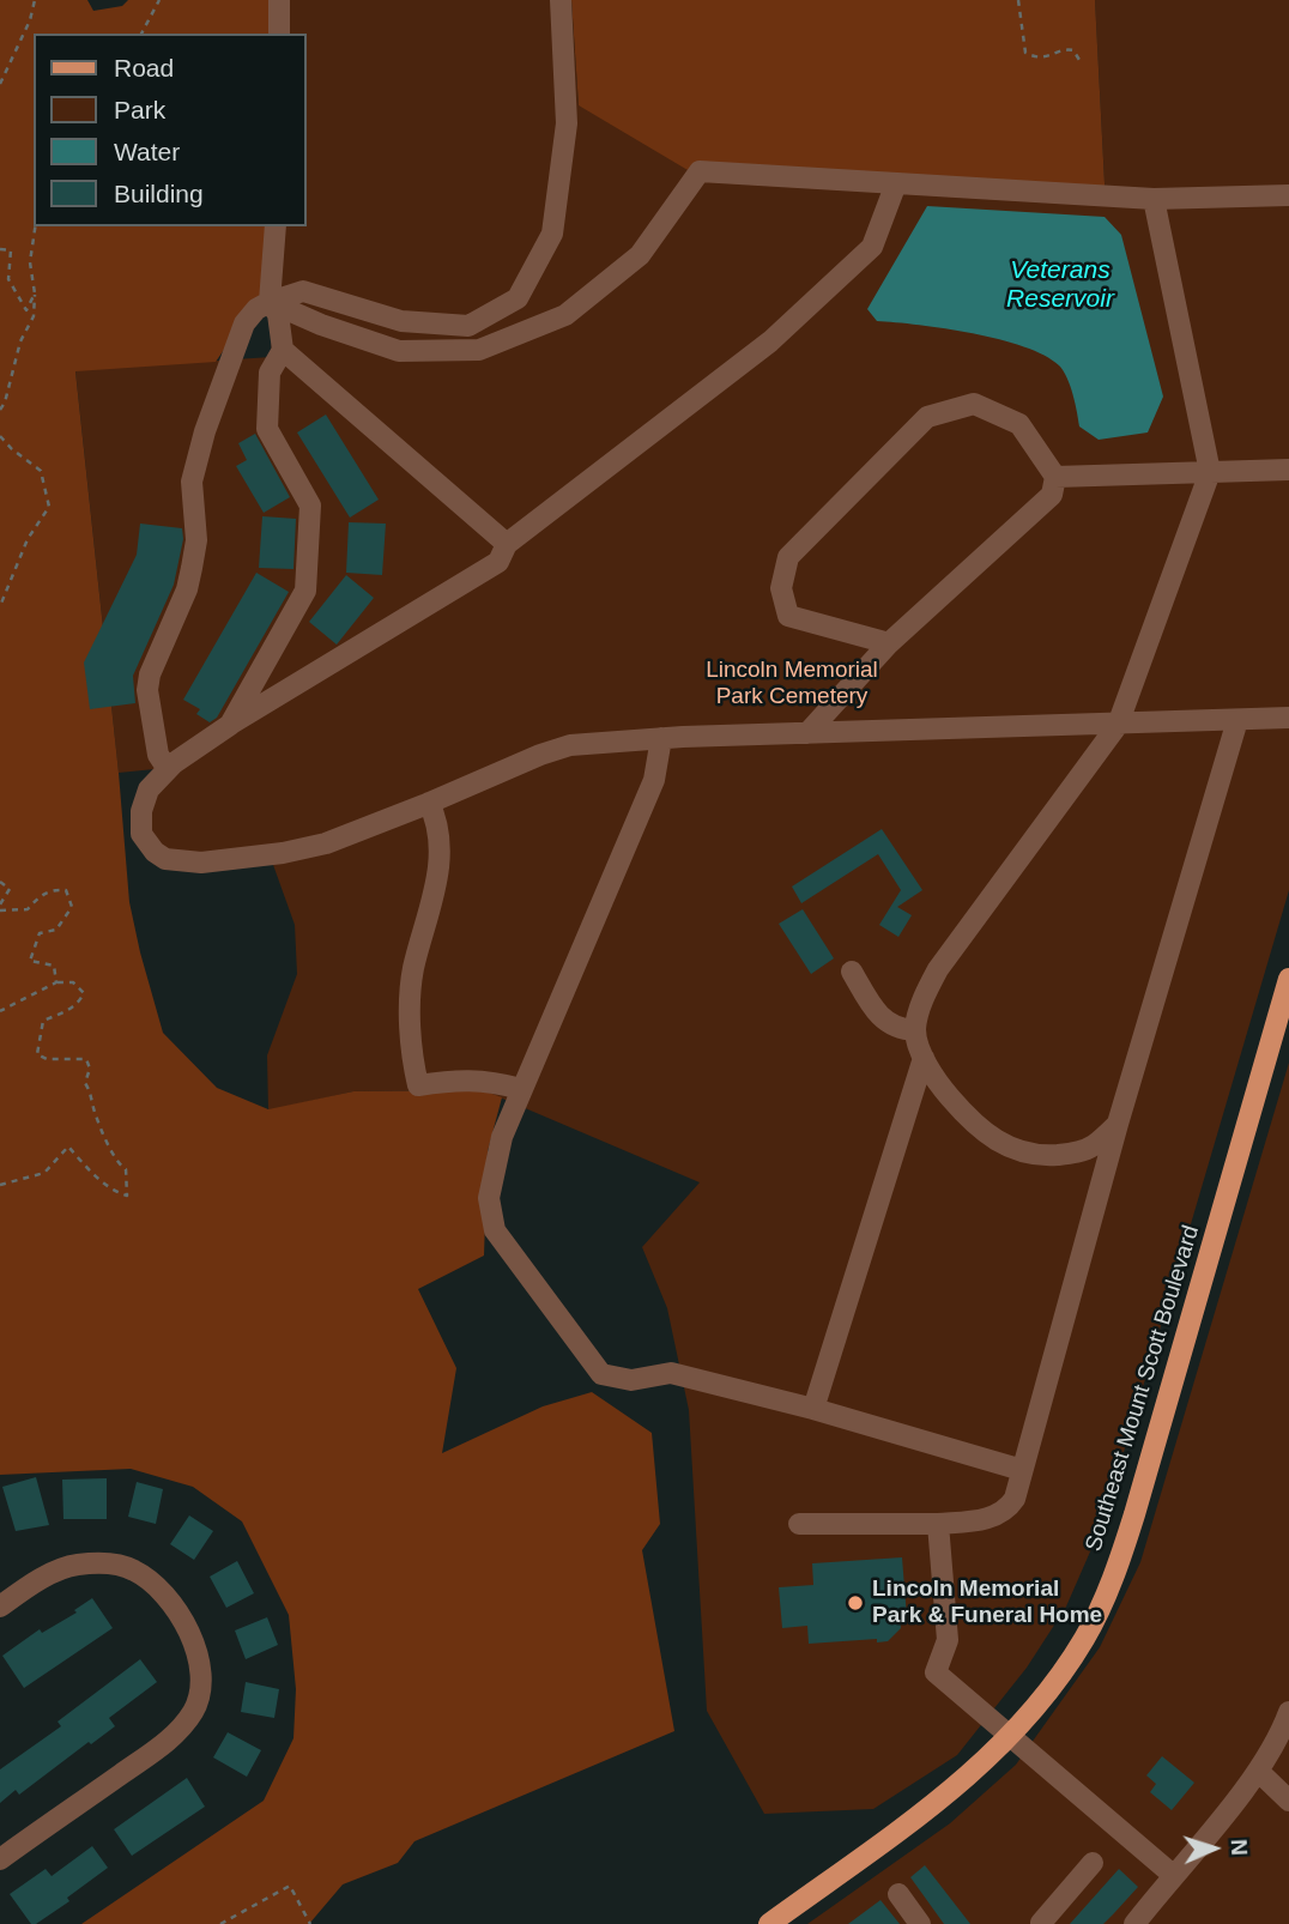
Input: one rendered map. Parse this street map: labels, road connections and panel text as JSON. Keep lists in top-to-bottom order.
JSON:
{
  "streets": {
    "main road": ["Southeast Mount Scott Boulevard"]
  },
  "water": ["Veterans Reservoir"],
  "parks": ["Lincoln Memorial Park Cemetery"],
  "places": ["Lincoln Memorial Park & Funeral Home"],
  "legend": [
    "Road",
    "Park",
    "Water",
    "Building"
  ],
  "north": "right"
}
